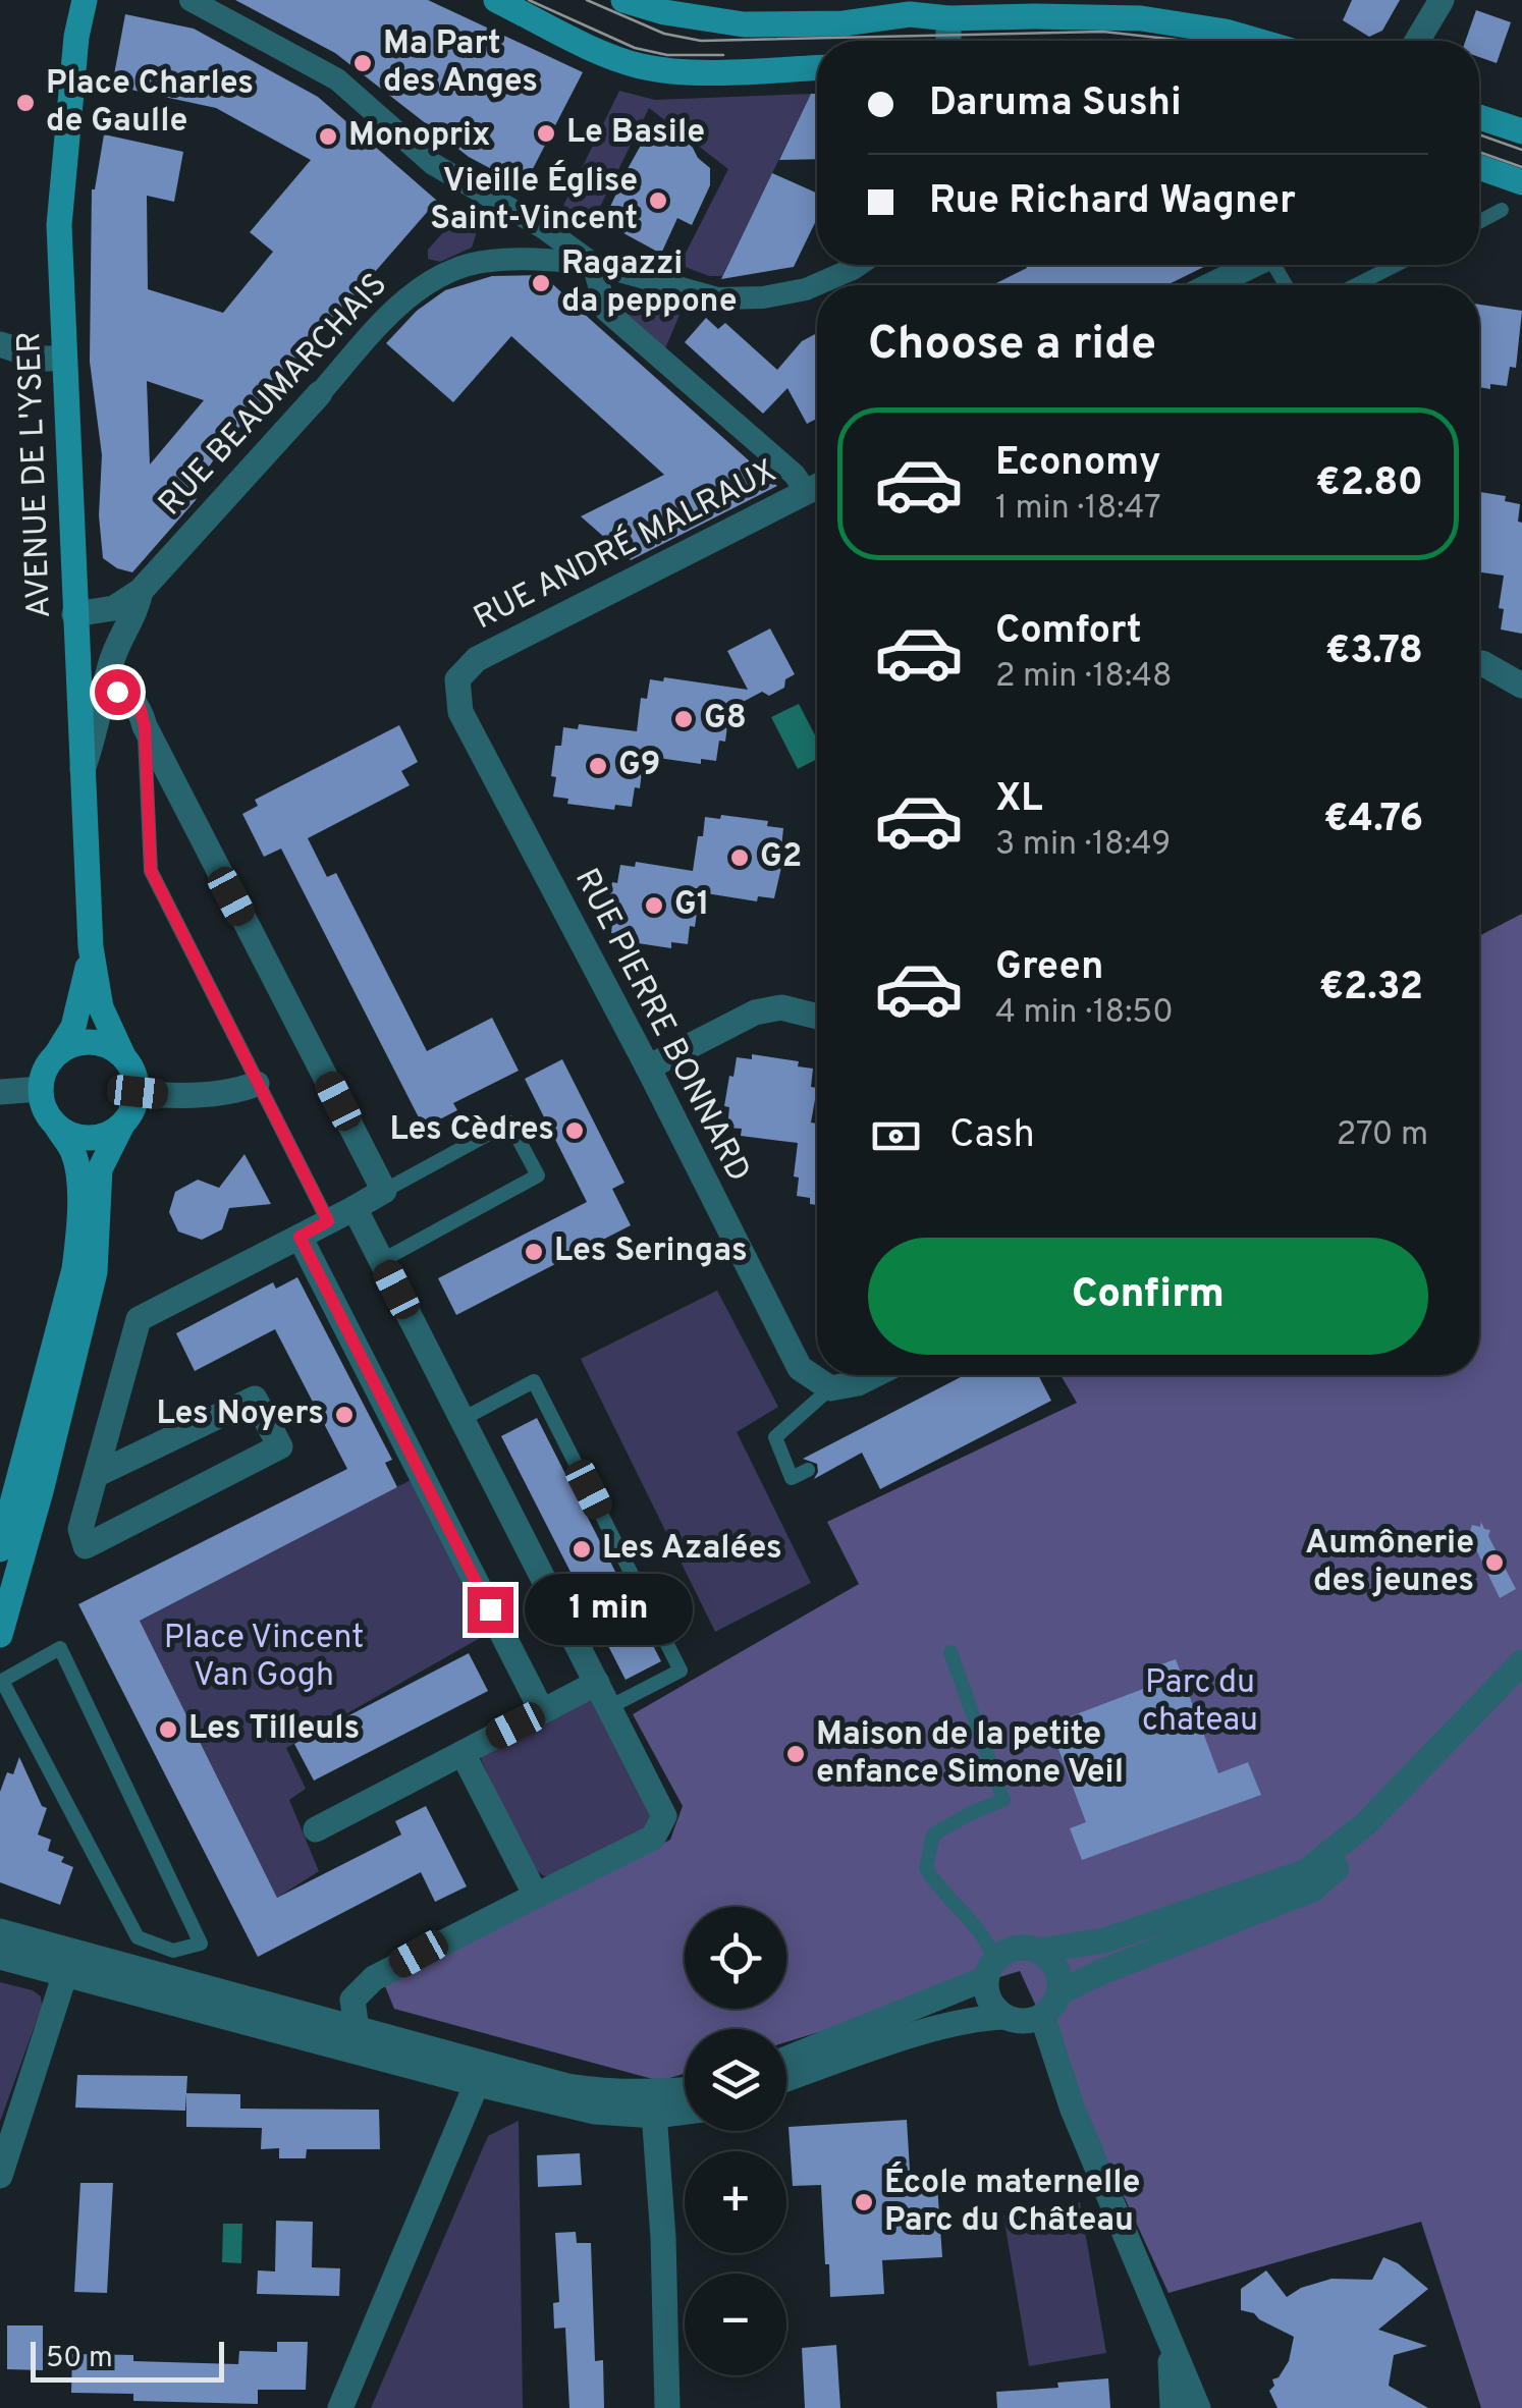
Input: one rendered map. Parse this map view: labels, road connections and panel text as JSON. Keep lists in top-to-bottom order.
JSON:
{
  "streets": {
    "main road": ["AVENUE DE L'YSER"],
    "street": ["RUE BEAUMARCHAIS", "RUE ANDRÉ MALRAUX", "RUE PIERRE BONNARD"]
  },
  "crossings": [
    ["RUE BEAUMARCHAIS", "AVENUE DE L'YSER"],
    ["RUE ANDRÉ MALRAUX", "RUE PIERRE BONNARD"]
  ],
  "parks": ["Place Vincent Van Gogh", "Parc du chateau"],
  "places": [
    "Ma Part des Anges",
    "Place Charles de Gaulle",
    "Le Basile",
    "Monoprix",
    "Vieille Église Saint-Vincent",
    "Ragazzi da peppone",
    "G8",
    "G9",
    "G2",
    "G1",
    "Les Cèdres",
    "Les Seringas",
    "Les Noyers",
    "Les Azalées",
    "Aumônerie des jeunes",
    "Les Tilleuls",
    "Maison de la petite enfance Simone Veil",
    "École maternelle Parc du Château"
  ],
  "scale_bar": "50 m",
  "page": {
    "banner": ["Daruma Sushi", "Rue Richard Wagner"],
    "heading": "Choose a ride",
    "list": [
      {
        "name": "Economy",
        "note": "1 min · 18:47",
        "value": "€2.80"
      },
      {
        "name": "Comfort",
        "note": "2 min · 18:48",
        "value": "€3.78"
      },
      {
        "name": "XL",
        "note": "3 min · 18:49",
        "value": "€4.76"
      },
      {
        "name": "Green",
        "note": "4 min · 18:50",
        "value": "€2.32"
      }
    ],
    "pay": ["Cash", "270 m"],
    "buttons": "Confirm",
    "bubble": "1 min",
    "map_buttons": ["+", "−"],
    "scale": "50 m"
  }
}
